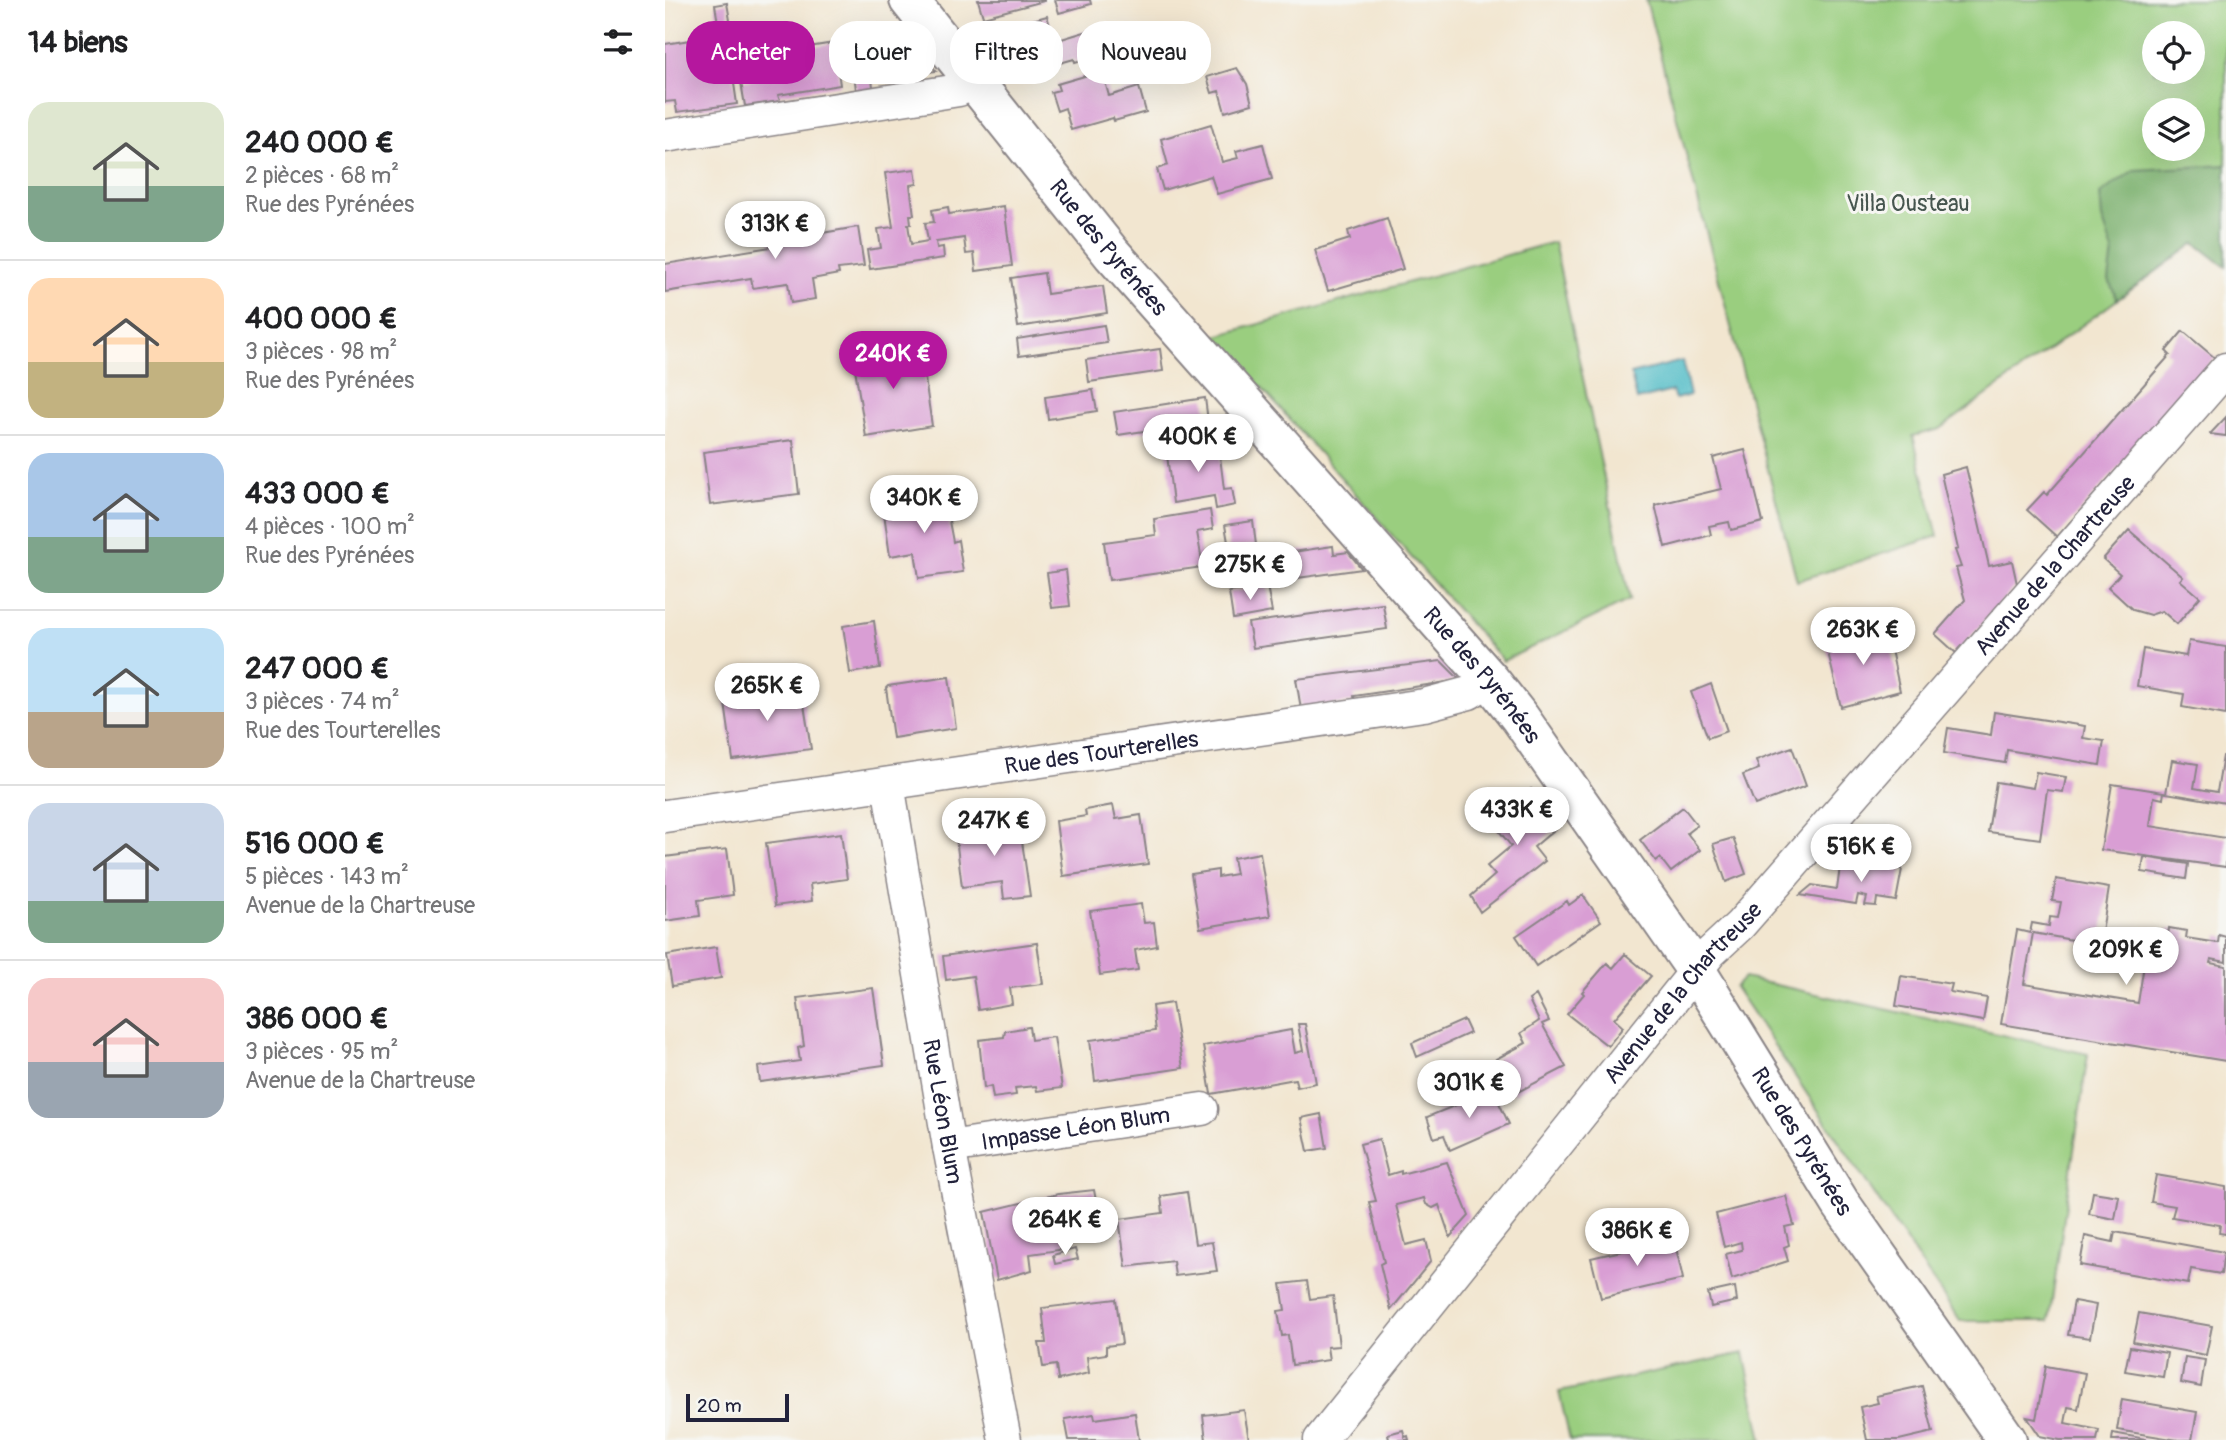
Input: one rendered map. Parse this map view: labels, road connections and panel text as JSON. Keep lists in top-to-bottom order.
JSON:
{
  "streets": {
    "street": [
      "Rue des Pyrénées",
      "Avenue de la Chartreuse",
      "Rue des Tourterelles",
      "Rue Léon Blum",
      "Impasse Léon Blum"
    ]
  },
  "crossings": [
    ["Rue des Pyrénées", "Avenue de la Chartreuse"],
    ["Rue des Pyrénées", "Rue des Tourterelles"],
    ["Rue des Tourterelles", "Rue Léon Blum"],
    ["Rue Léon Blum", "Impasse Léon Blum"]
  ],
  "parks": ["Villa Ousteau"],
  "scale_bar": "20 m",
  "page": {
    "heading": "14 biens",
    "chip": [
      "Acheter",
      "Louer",
      "Filtres",
      "Nouveau"
    ],
    "list": [
      {
        "name": "240 000 €",
        "note": "2 pièces · 68 m² · Rue des Pyrénées"
      },
      {
        "name": "400 000 €",
        "note": "3 pièces · 98 m² · Rue des Pyrénées"
      },
      {
        "name": "433 000 €",
        "note": "4 pièces · 100 m² · Rue des Pyrénées"
      },
      {
        "name": "247 000 €",
        "note": "3 pièces · 74 m² · Rue des Tourterelles"
      },
      {
        "name": "516 000 €",
        "note": "5 pièces · 143 m² · Avenue de la Chartreuse"
      },
      {
        "name": "386 000 €",
        "note": "3 pièces · 95 m² · Avenue de la Chartreuse"
      }
    ],
    "price": [
      "313K €",
      "240K €",
      "400K €",
      "340K €",
      "275K €",
      "263K €",
      "265K €",
      "433K €",
      "247K €",
      "516K €",
      "209K €",
      "301K €",
      "264K €",
      "386K €"
    ],
    "scale": "20 m"
  }
}
